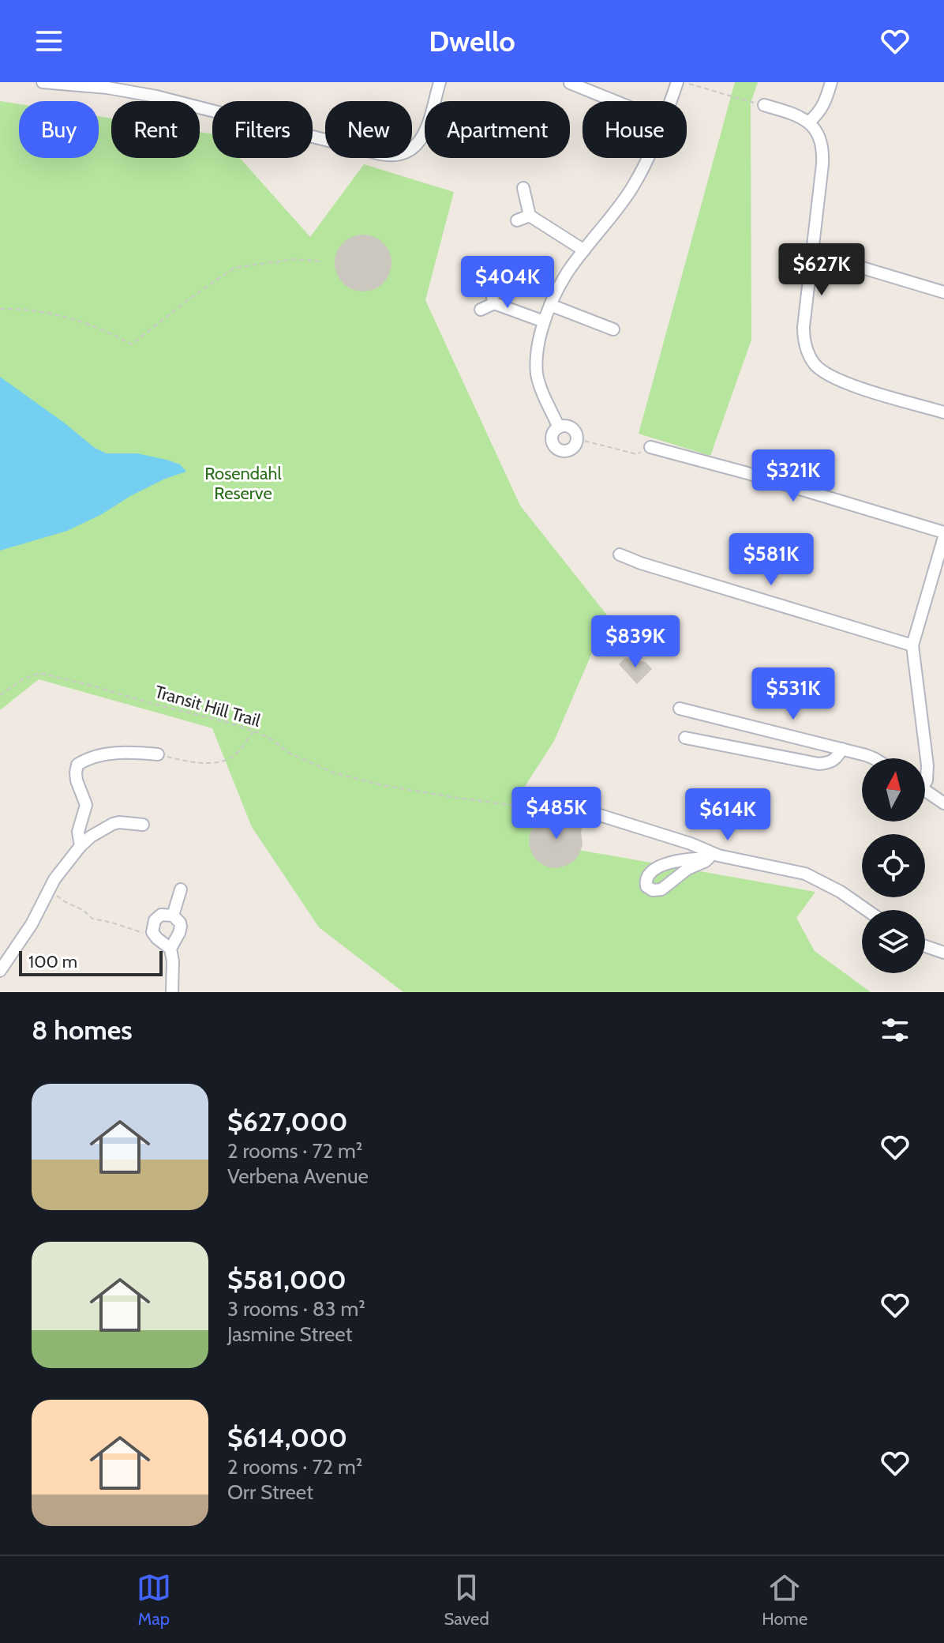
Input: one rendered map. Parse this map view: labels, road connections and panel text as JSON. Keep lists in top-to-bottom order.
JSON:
{
  "streets": {
    "path": ["Transit Hill Trail"]
  },
  "parks": ["Rosendahl Reserve"],
  "scale_bar": "100 m",
  "north": "top",
  "page": {
    "header": "Dwello",
    "chip": [
      "Buy",
      "Rent",
      "Filters",
      "New",
      "Apartment",
      "House"
    ],
    "price": [
      "$627K",
      "$404K",
      "$321K",
      "$581K",
      "$839K",
      "$531K",
      "$485K",
      "$614K"
    ],
    "scale": "100 m",
    "heading": "8 homes",
    "list": [
      {
        "name": "$627,000",
        "note": "2 rooms · 72 m² · Verbena Avenue"
      },
      {
        "name": "$581,000",
        "note": "3 rooms · 83 m² · Jasmine Street"
      },
      {
        "name": "$614,000",
        "note": "2 rooms · 72 m² · Orr Street"
      }
    ],
    "tabs": ["Map", "Saved", "Home"]
  }
}
